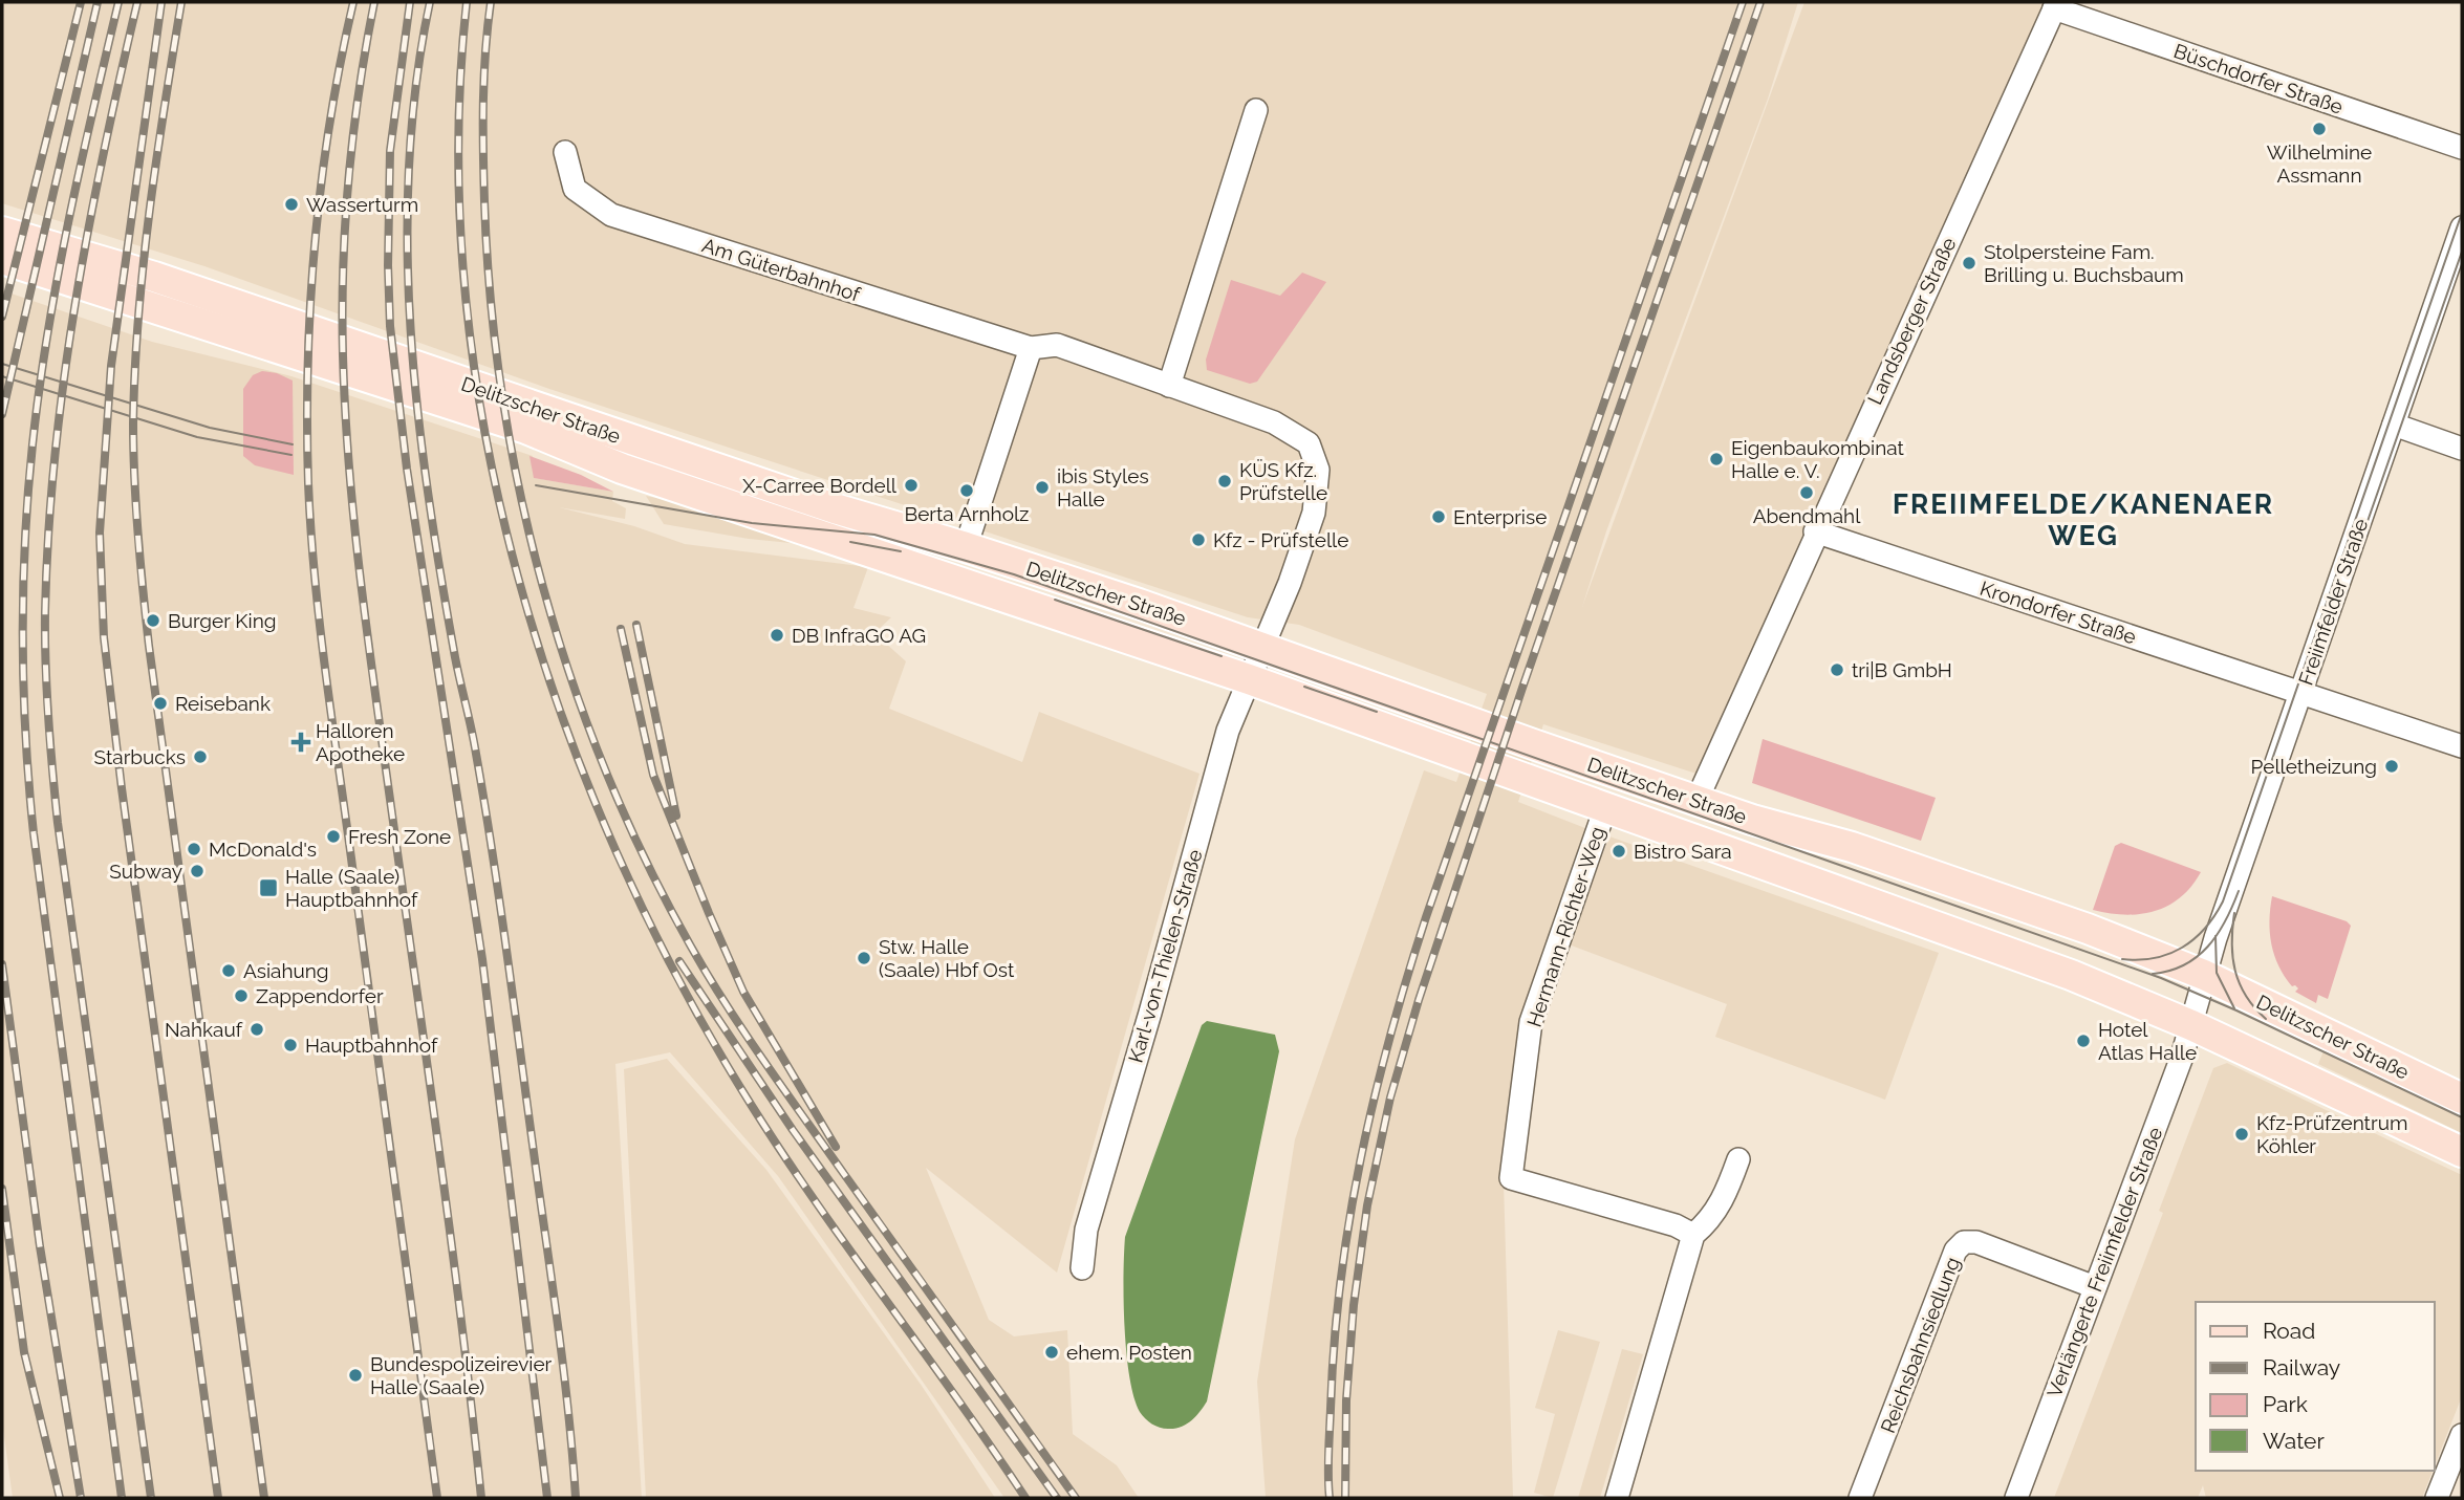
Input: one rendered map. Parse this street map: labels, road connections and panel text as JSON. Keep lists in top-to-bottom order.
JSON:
{
  "streets": {
    "main road": ["Delitzscher Straße"],
    "street": [
      "Büschdorfer Straße",
      "Am Güterbahnhof",
      "Landsberger Straße",
      "Freiimfelder Straße",
      "Krondorfer Straße",
      "Hermann-Richter-Weg",
      "Karl-von-Thielen-Straße",
      "Verlängerte Freiimfelder Straße",
      "Reichsbahnsiedlung"
    ]
  },
  "crossings": [
    ["Büschdorfer Straße", "Landsberger Straße"],
    ["Am Güterbahnhof", "Delitzscher Straße"],
    ["Am Güterbahnhof", "Karl-von-Thielen-Straße"],
    ["Landsberger Straße", "Delitzscher Straße"],
    ["Landsberger Straße", "Krondorfer Straße"],
    ["Delitzscher Straße", "Freiimfelder Straße"],
    ["Delitzscher Straße", "Hermann-Richter-Weg"],
    ["Delitzscher Straße", "Karl-von-Thielen-Straße"],
    ["Delitzscher Straße", "Verlängerte Freiimfelder Straße"],
    ["Freiimfelder Straße", "Krondorfer Straße"],
    ["Verlängerte Freiimfelder Straße", "Reichsbahnsiedlung"]
  ],
  "districts": ["FREIIMFELDE/KANENAER WEG"],
  "places": {
    "other": [
      "Wilhelmine Assmann",
      "Wasserturm",
      "Stolpersteine Fam. Brilling u. Buchsbaum",
      "Eigenbaukombinat Halle e. V.",
      "KÜS Kfz. Prüfstelle",
      "X-Carree Bordell",
      "ibis Styles Halle",
      "Berta Arnholz",
      "Abendmahl",
      "Enterprise",
      "Kfz - Prüfstelle",
      "Burger King",
      "DB InfraGO AG",
      "tri|B GmbH",
      "Reisebank",
      "Starbucks",
      "Pelletheizung",
      "Fresh Zone",
      "McDonald's",
      "Bistro Sara",
      "Subway",
      "Stw. Halle (Saale) Hbf Ost",
      "Asiahung",
      "Zappendorfer",
      "Nahkauf",
      "Hotel Atlas Halle",
      "Hauptbahnhof",
      "Kfz-Prüfzentrum Köhler",
      "ehem. Posten",
      "Bundespolizeirevier Halle (Saale)"
    ],
    "health": ["Halloren Apotheke"],
    "transit": ["Halle (Saale) Hauptbahnhof"]
  },
  "legend": [
    "Road",
    "Railway",
    "Park",
    "Water"
  ]
}
